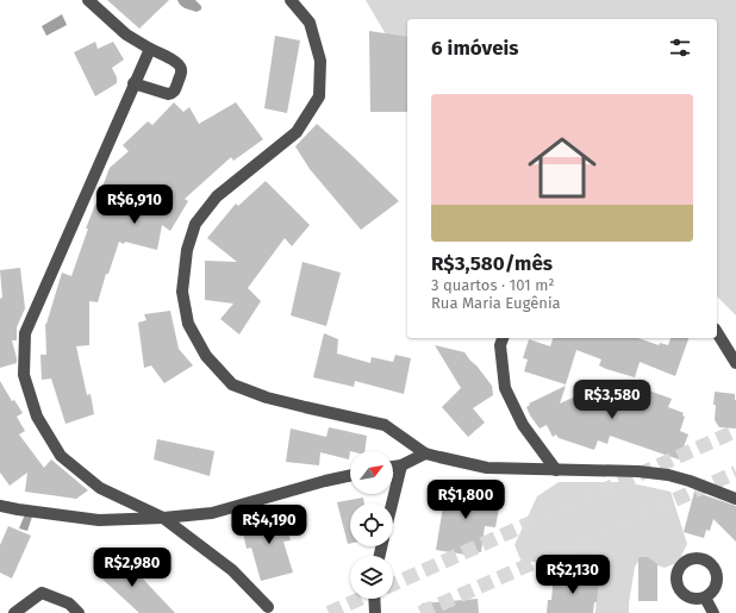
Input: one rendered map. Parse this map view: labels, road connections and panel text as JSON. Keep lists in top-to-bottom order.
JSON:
{
  "north": "top right",
  "page": {
    "heading": "6 imóveis",
    "list": [
      {
        "name": "R$3,580/mês",
        "note": "3 quartos · 101 m² · Rua Maria Eugênia"
      }
    ],
    "price": [
      "R$6,910",
      "R$3,580",
      "R$1,800",
      "R$4,190",
      "R$2,980",
      "R$2,130"
    ]
  }
}
